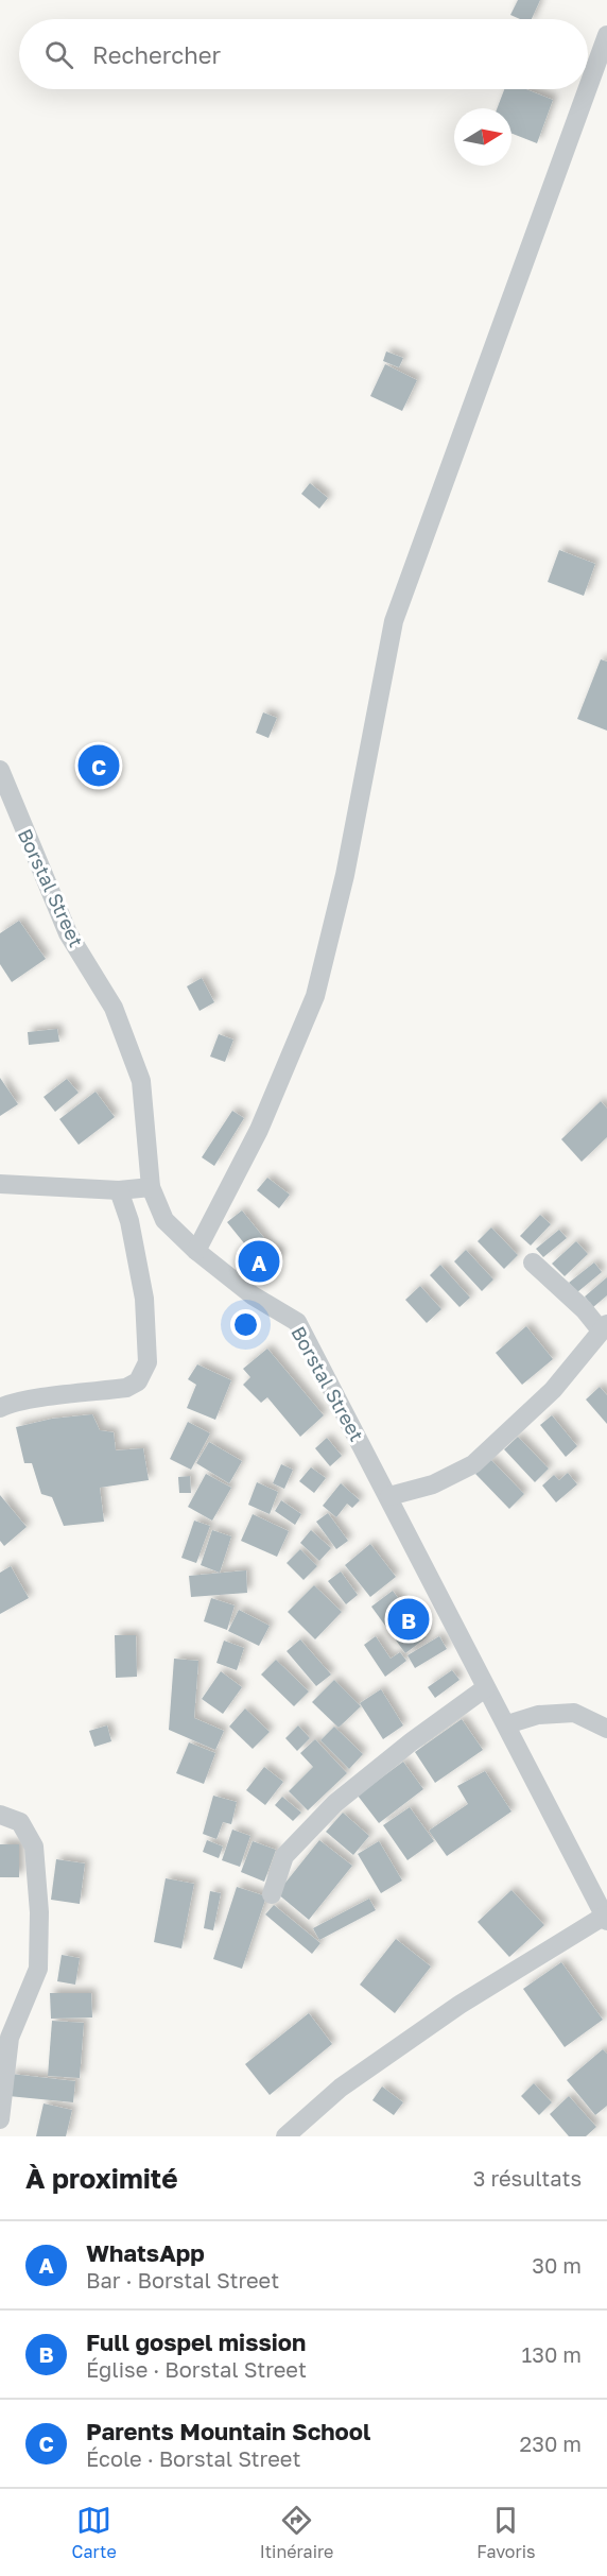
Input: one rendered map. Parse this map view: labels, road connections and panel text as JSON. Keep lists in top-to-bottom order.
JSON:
{
  "streets": {
    "street": ["Borstal Street"]
  },
  "north": "right",
  "page": {
    "search": "Rechercher",
    "pins": ["C", "A", "B"],
    "heading": ["À proximité", "3 résultats"],
    "list": [
      {
        "mark": "A",
        "name": "WhatsApp",
        "note": "Bar · Borstal Street",
        "value": "30 m"
      },
      {
        "mark": "B",
        "name": "Full gospel mission",
        "note": "Église · Borstal Street",
        "value": "130 m"
      },
      {
        "mark": "C",
        "name": "Parents Mountain School",
        "note": "École · Borstal Street",
        "value": "230 m"
      }
    ],
    "nav": ["Carte", "Itinéraire", "Favoris"]
  }
}
